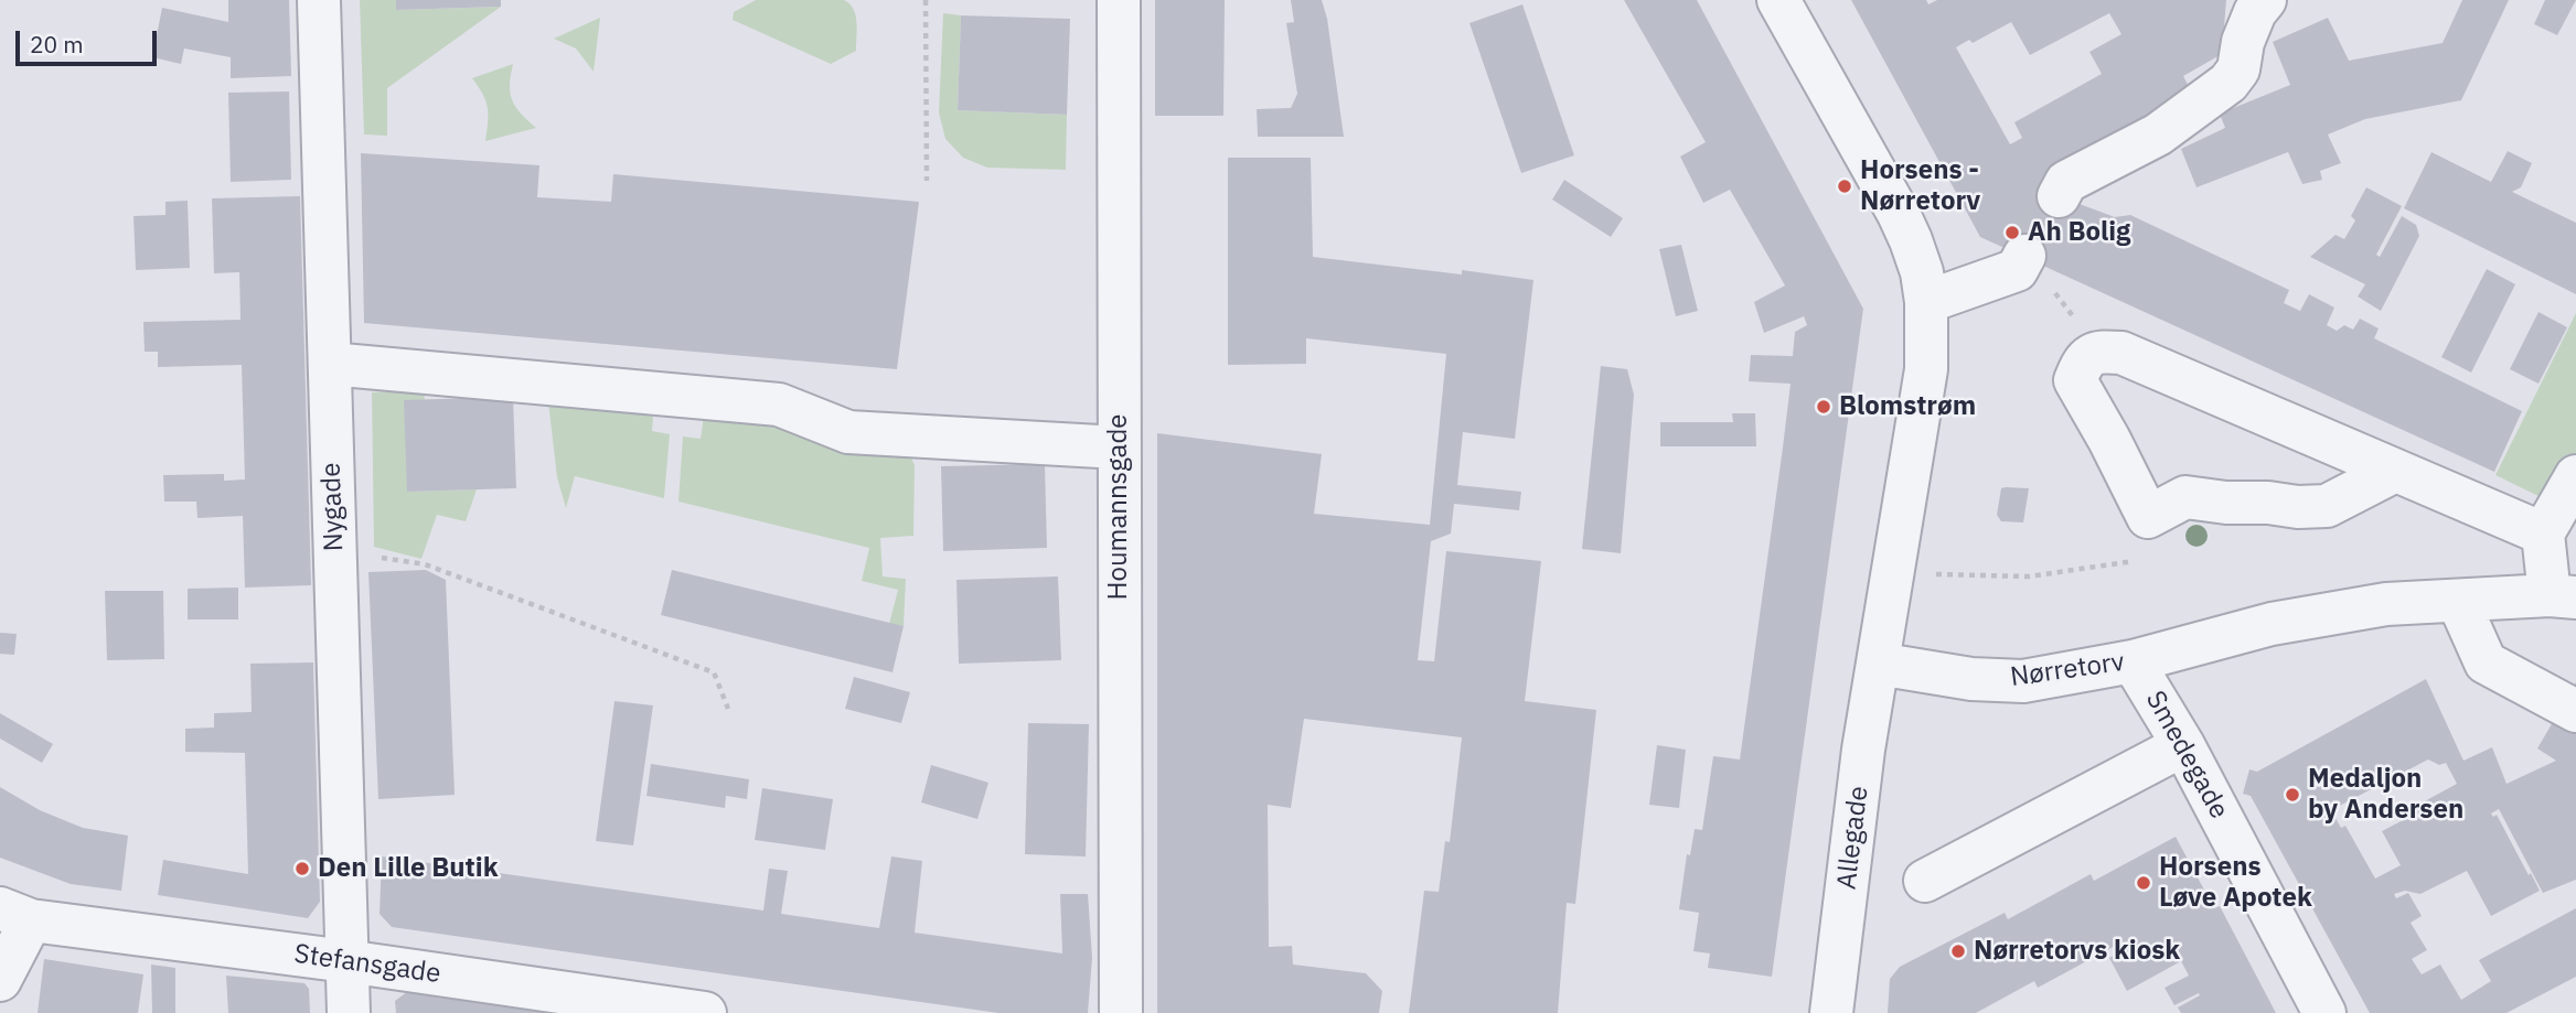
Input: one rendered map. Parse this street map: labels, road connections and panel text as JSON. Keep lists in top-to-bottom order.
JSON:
{
  "streets": {
    "street": [
      "Nygade",
      "Houmannsgade",
      "Nørretorv",
      "Smedegade",
      "Allegade",
      "Stefansgade"
    ]
  },
  "crossings": [
    ["Nygade", "Stefansgade"],
    ["Nørretorv", "Smedegade"],
    ["Nørretorv", "Allegade"]
  ],
  "places": [
    "Horsens - Nørretorv",
    "Ah Bolig",
    "Blomstrøm",
    "Medaljon by Andersen",
    "Den Lille Butik",
    "Horsens Løve Apotek",
    "Nørretorvs kiosk"
  ],
  "scale_bar": "20 m"
}
